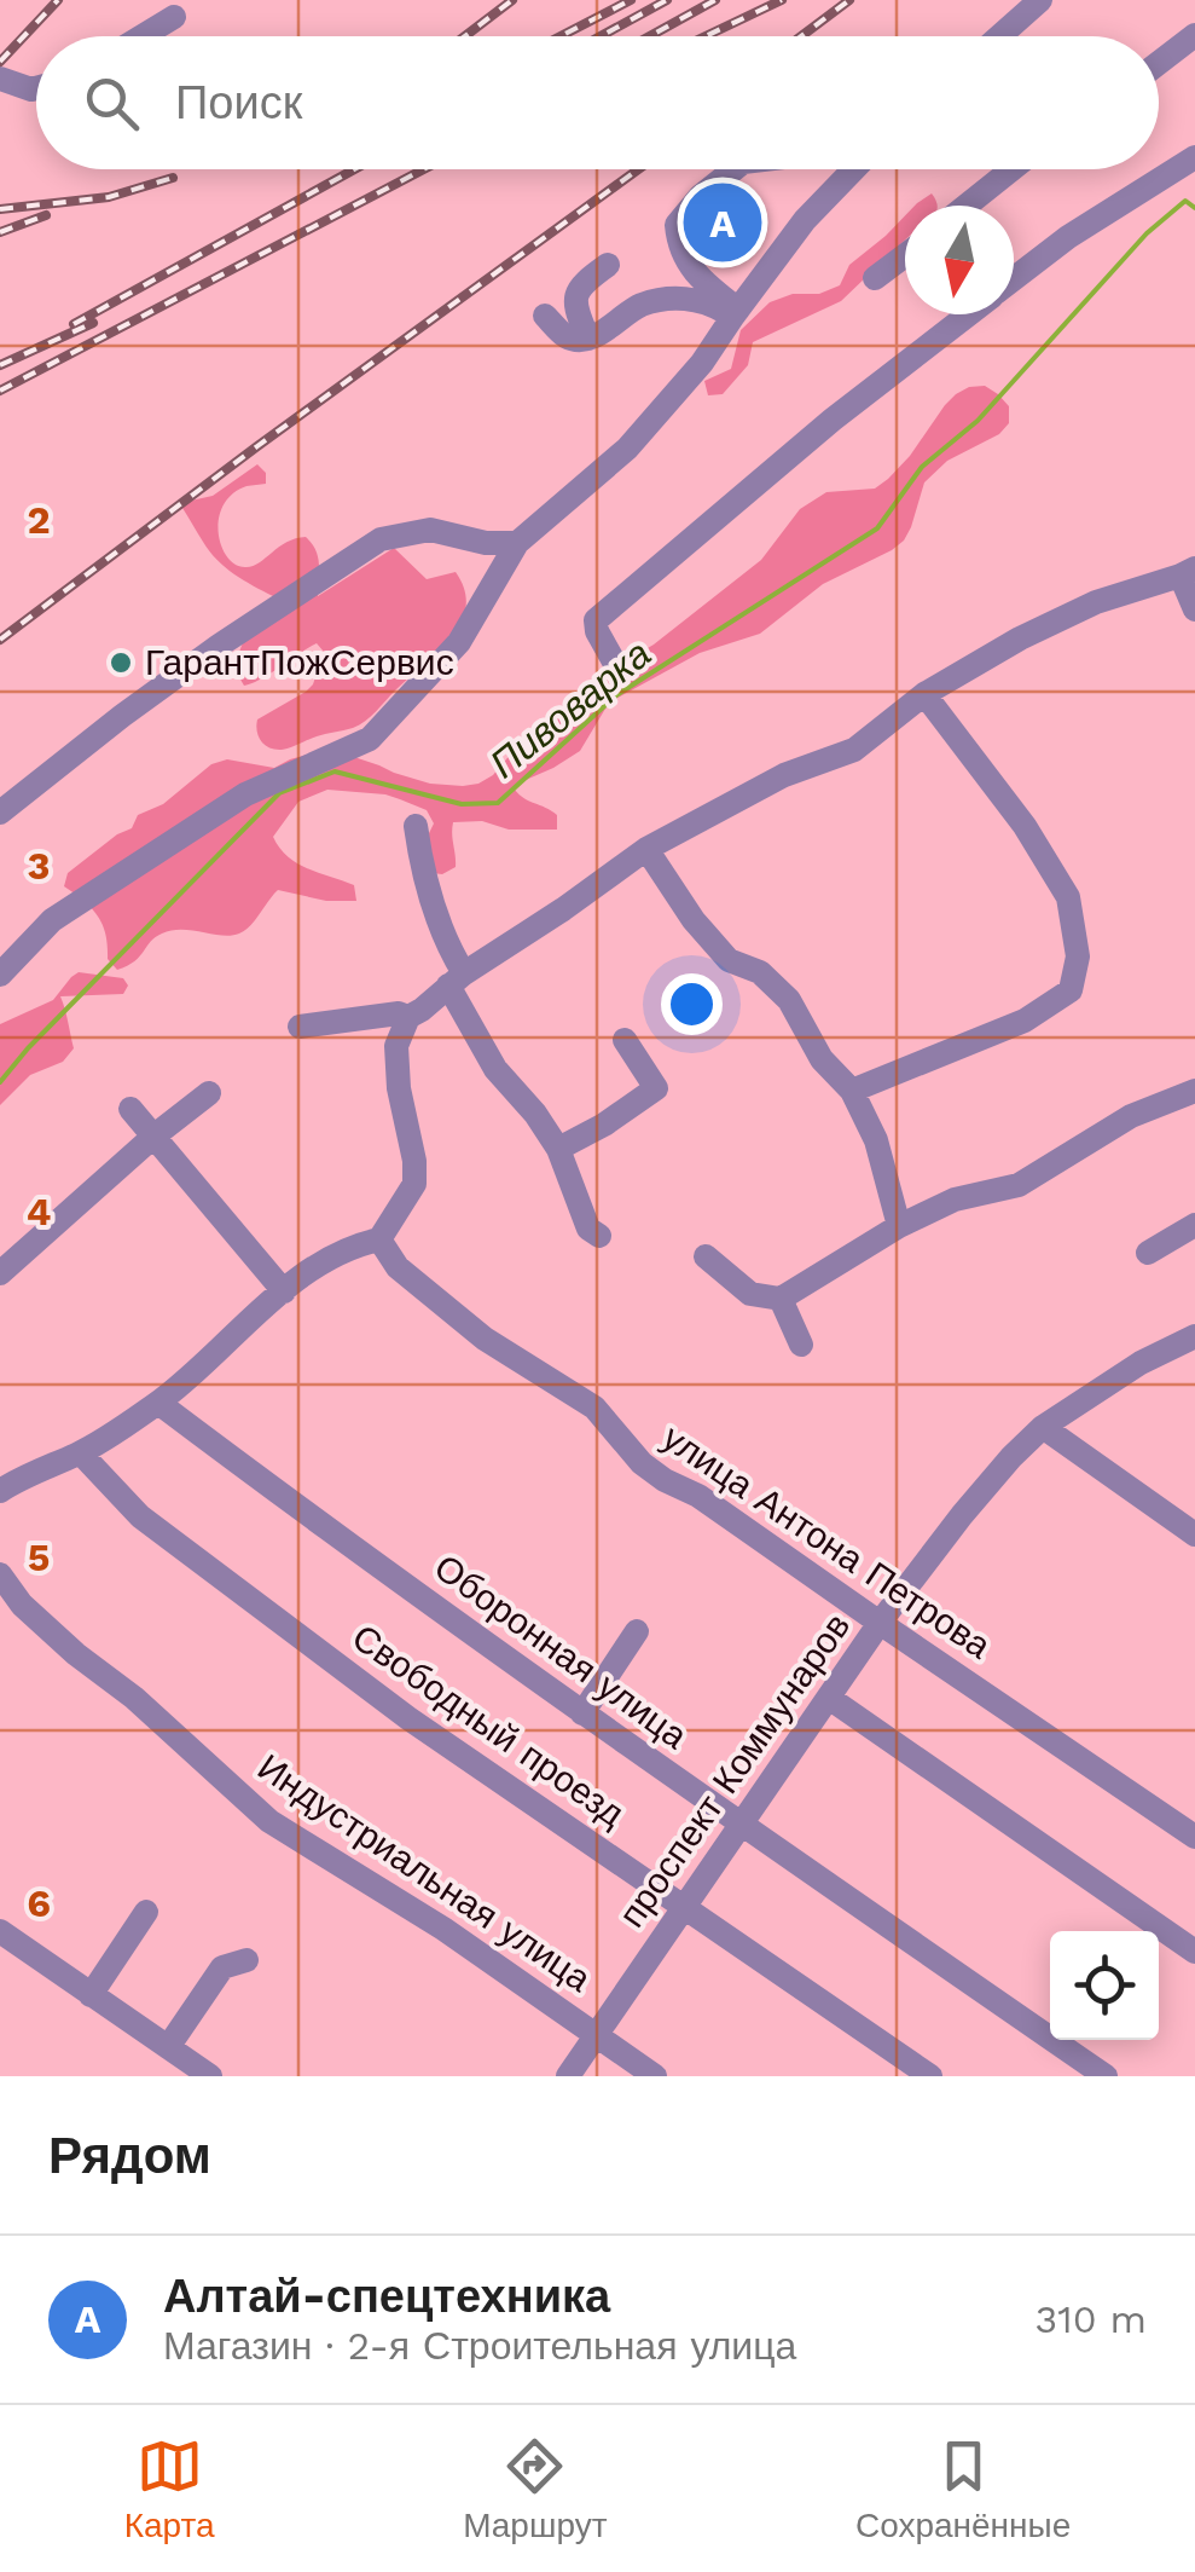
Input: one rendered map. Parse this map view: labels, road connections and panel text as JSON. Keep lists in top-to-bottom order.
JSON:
{
  "streets": {
    "street": [
      "улица Антона Петрова",
      "Оборонная улица",
      "Свободный проезд",
      "проспект Коммунаров",
      "Индустриальная улица"
    ]
  },
  "crossings": [
    ["улица Антона Петрова", "проспект Коммунаров"],
    ["Оборонная улица", "проспект Коммунаров"],
    ["Свободный проезд", "проспект Коммунаров"],
    ["проспект Коммунаров", "Индустриальная улица"]
  ],
  "water": ["Пивоварка"],
  "places": ["ГарантПожСервис"],
  "north": "bottom",
  "page": {
    "search": "Поиск",
    "pins": "A",
    "heading": "Рядом",
    "list": [
      {
        "mark": "A",
        "name": "Алтай-спецтехника",
        "note": "Магазин · 2-я Строительная улица",
        "value": "310 m"
      }
    ],
    "nav": ["Карта", "Маршрут", "Сохранённые"]
  },
  "grid": {
    "rows": [
      "2",
      "3",
      "4",
      "5",
      "6"
    ]
  }
}
